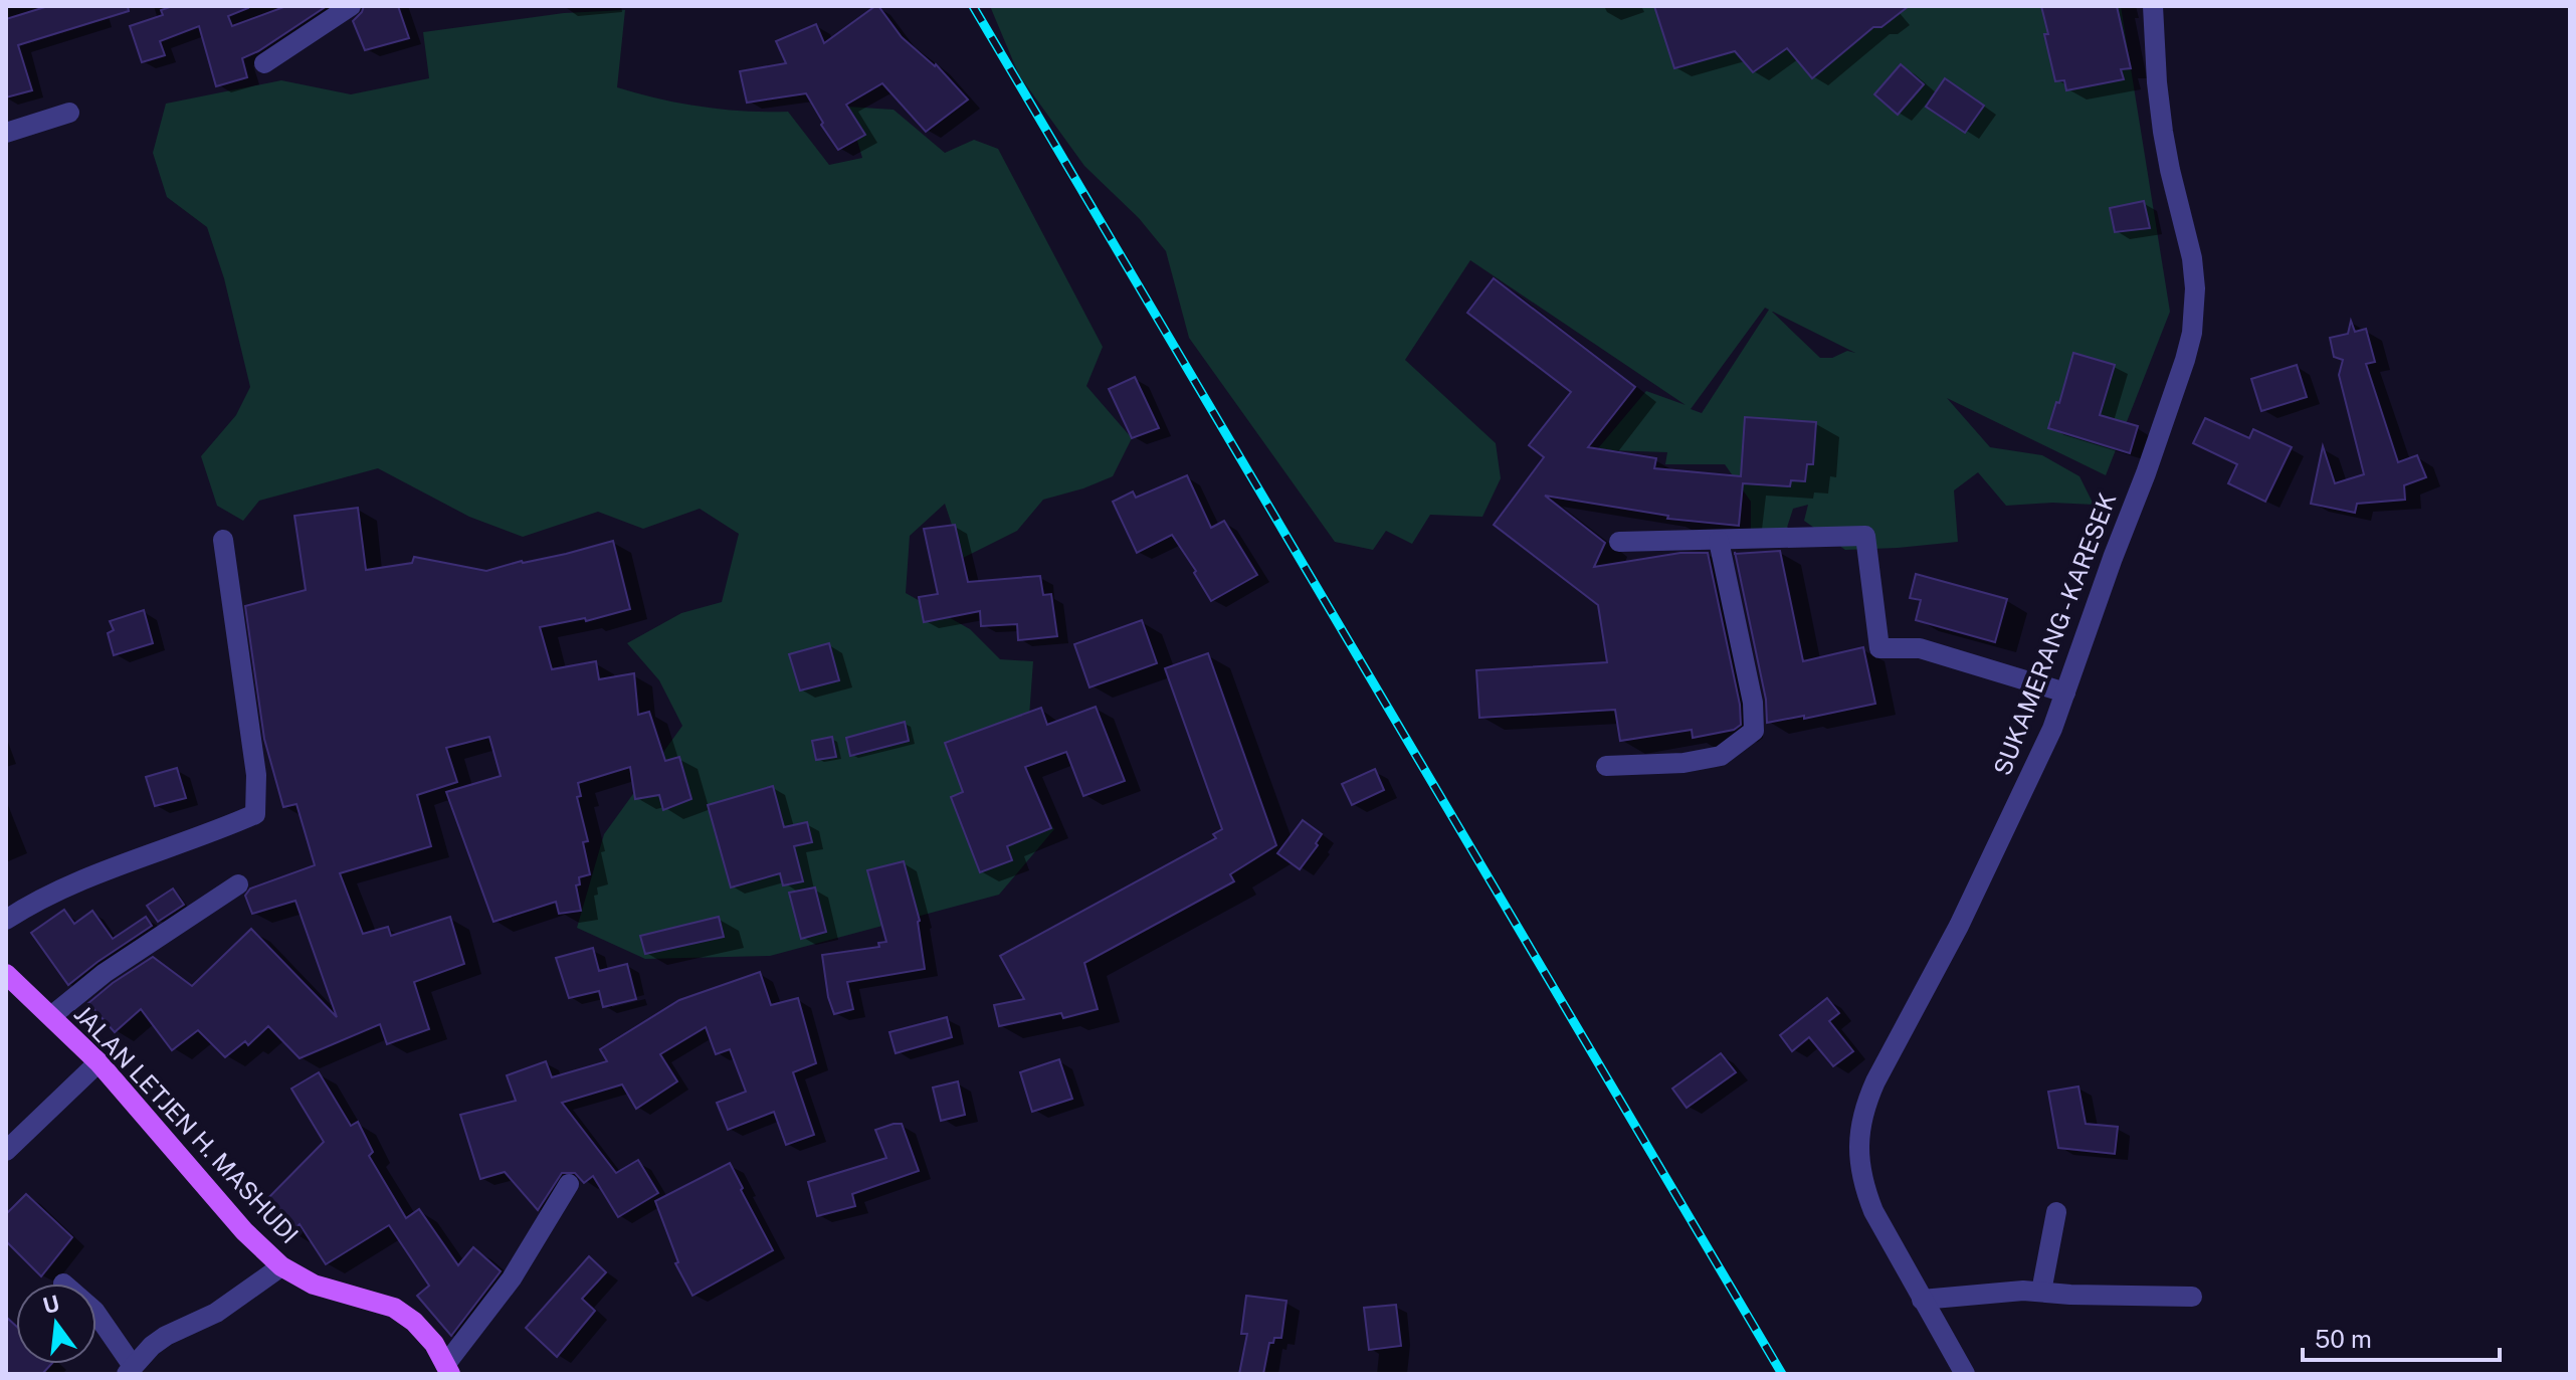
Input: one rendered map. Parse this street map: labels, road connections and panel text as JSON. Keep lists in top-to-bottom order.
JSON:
{
  "streets": {
    "main road": ["JALAN LETJEN H. MASHUDI"],
    "street": ["SUKAMERANG - KARESEK"]
  },
  "scale_bar": "50 m",
  "north": "top"
}
